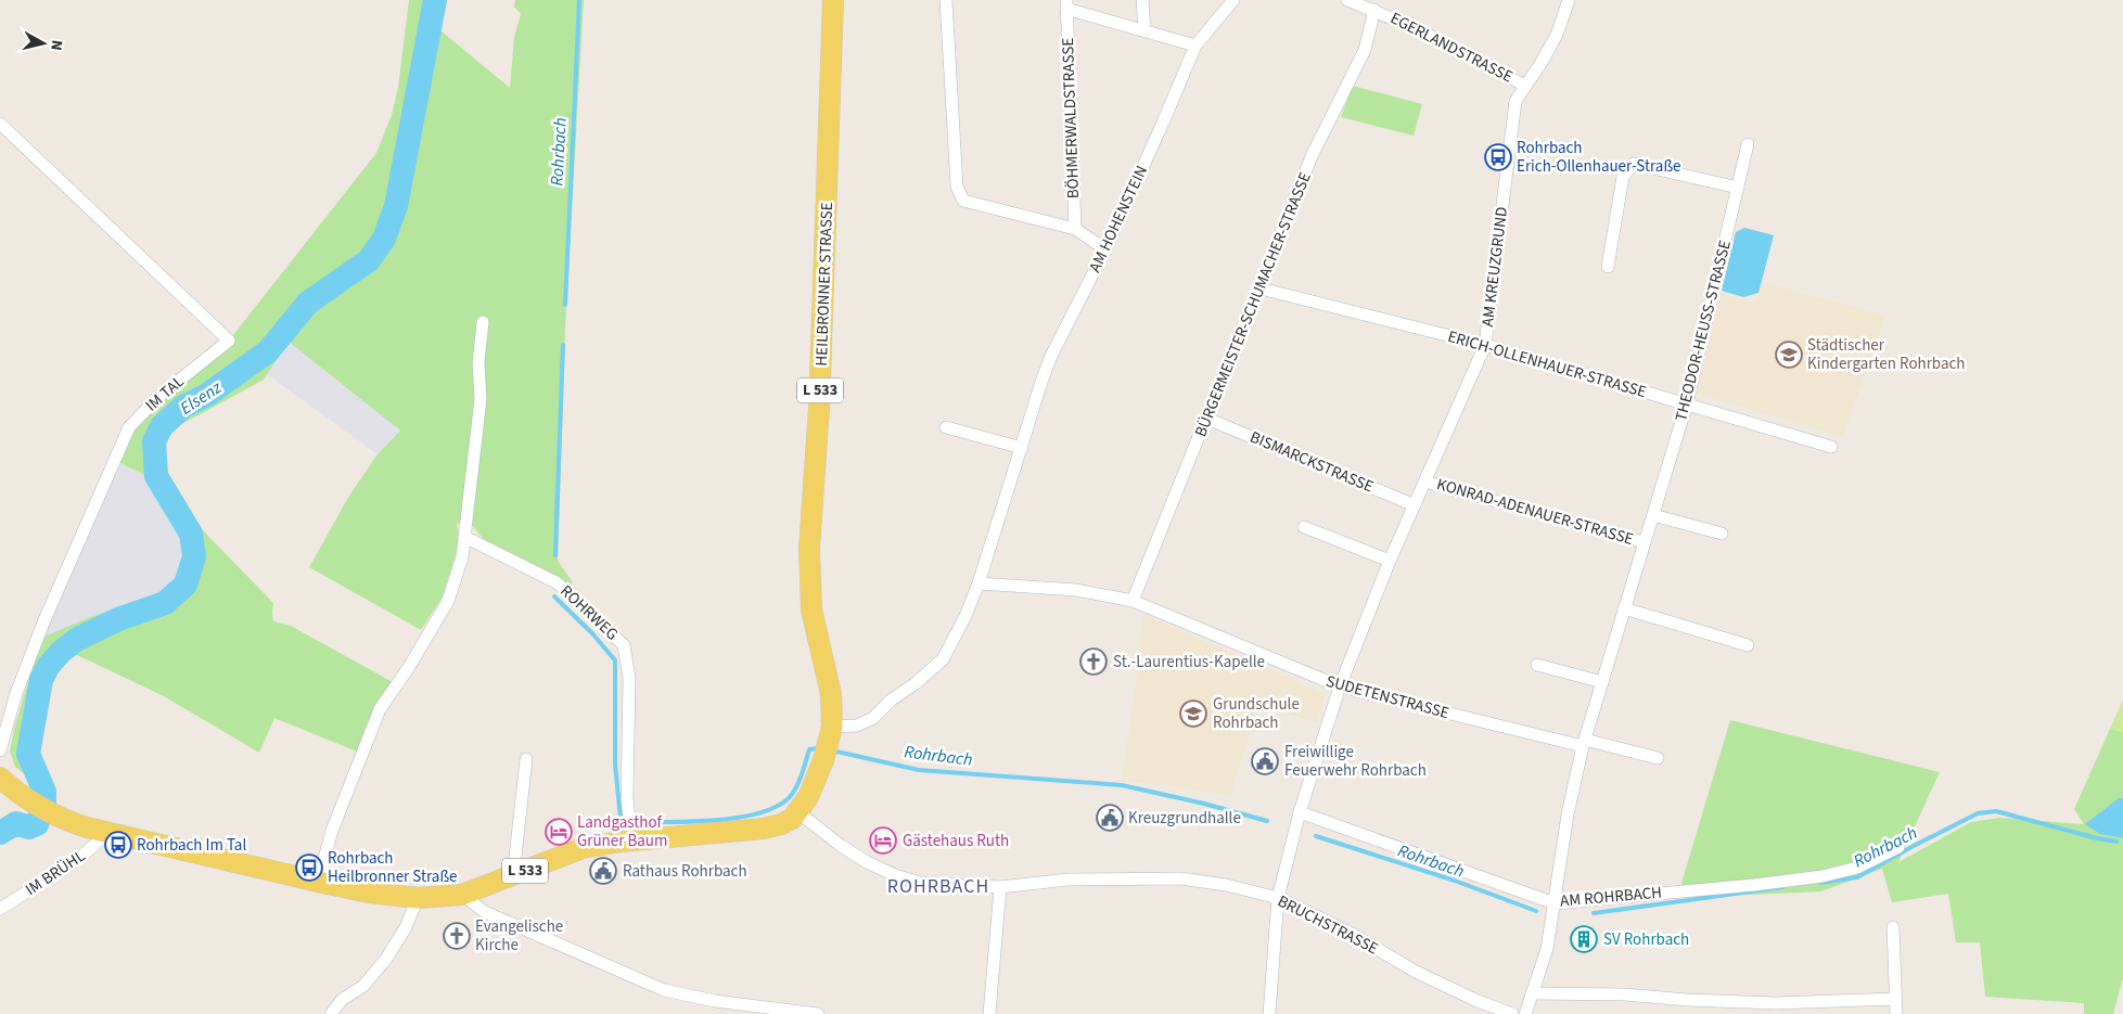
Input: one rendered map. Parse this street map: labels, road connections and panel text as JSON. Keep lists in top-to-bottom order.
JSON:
{
  "streets": {
    "main road": ["HEILBRONNER STRASSE", "L 533"],
    "street": [
      "EGERLANDSTRASSE",
      "BÖHMERWALDSTRASSE",
      "AM HOHENSTEIN",
      "AM KREUZGRUND",
      "BÜRGERMEISTER-SCHUMACHER-STRASSE",
      "THEODOR-HEUSS-STRASSE",
      "ERICH-OLLENHAUER-STRASSE",
      "IM TAL",
      "BISMARCKSTRASSE",
      "KONRAD-ADENAUER-STRASSE",
      "ROHRWEG",
      "SUDETENSTRASSE",
      "IM BRÜHL",
      "AM ROHRBACH",
      "BRUCHSTRASSE"
    ]
  },
  "crossings": [
    ["EGERLANDSTRASSE", "AM KREUZGRUND"],
    ["EGERLANDSTRASSE", "BÜRGERMEISTER-SCHUMACHER-STRASSE"],
    ["BÖHMERWALDSTRASSE", "AM HOHENSTEIN"],
    ["AM HOHENSTEIN", "HEILBRONNER STRASSE"],
    ["AM HOHENSTEIN", "SUDETENSTRASSE"],
    ["AM KREUZGRUND", "ERICH-OLLENHAUER-STRASSE"],
    ["AM KREUZGRUND", "BISMARCKSTRASSE"],
    ["AM KREUZGRUND", "KONRAD-ADENAUER-STRASSE"],
    ["AM KREUZGRUND", "SUDETENSTRASSE"],
    ["AM KREUZGRUND", "AM ROHRBACH"],
    ["AM KREUZGRUND", "BRUCHSTRASSE"],
    ["HEILBRONNER STRASSE", "L 533"],
    ["HEILBRONNER STRASSE", "BRUCHSTRASSE"],
    ["BÜRGERMEISTER-SCHUMACHER-STRASSE", "ERICH-OLLENHAUER-STRASSE"],
    ["BÜRGERMEISTER-SCHUMACHER-STRASSE", "BISMARCKSTRASSE"],
    ["BÜRGERMEISTER-SCHUMACHER-STRASSE", "SUDETENSTRASSE"],
    ["THEODOR-HEUSS-STRASSE", "ERICH-OLLENHAUER-STRASSE"],
    ["THEODOR-HEUSS-STRASSE", "KONRAD-ADENAUER-STRASSE"],
    ["THEODOR-HEUSS-STRASSE", "SUDETENSTRASSE"],
    ["THEODOR-HEUSS-STRASSE", "AM ROHRBACH"],
    ["L 533", "ROHRWEG"],
    ["L 533", "IM BRÜHL"],
    ["L 533", "BRUCHSTRASSE"]
  ],
  "districts": ["ROHRBACH"],
  "water": ["Rohrbach", "Elsenz"],
  "places": {
    "bus stop": ["Rohrbach Erich-Ollenhauer-Straße", "Rohrbach Im Tal", "Rohrbach Heilbronner Straße"],
    "school or university": ["Städtischer Kindergarten Rohrbach", "Grundschule Rohrbach"],
    "church": ["St.-Laurentius-Kapelle", "Evangelische Kirche"],
    "public building": ["Freiwillige Feuerwehr Rohrbach", "Kreuzgrundhalle", "Rathaus Rohrbach"],
    "hotel": ["Landgasthof Grüner Baum", "Gästehaus Ruth"],
    "building": ["SV Rohrbach"]
  },
  "north": "right"
}
